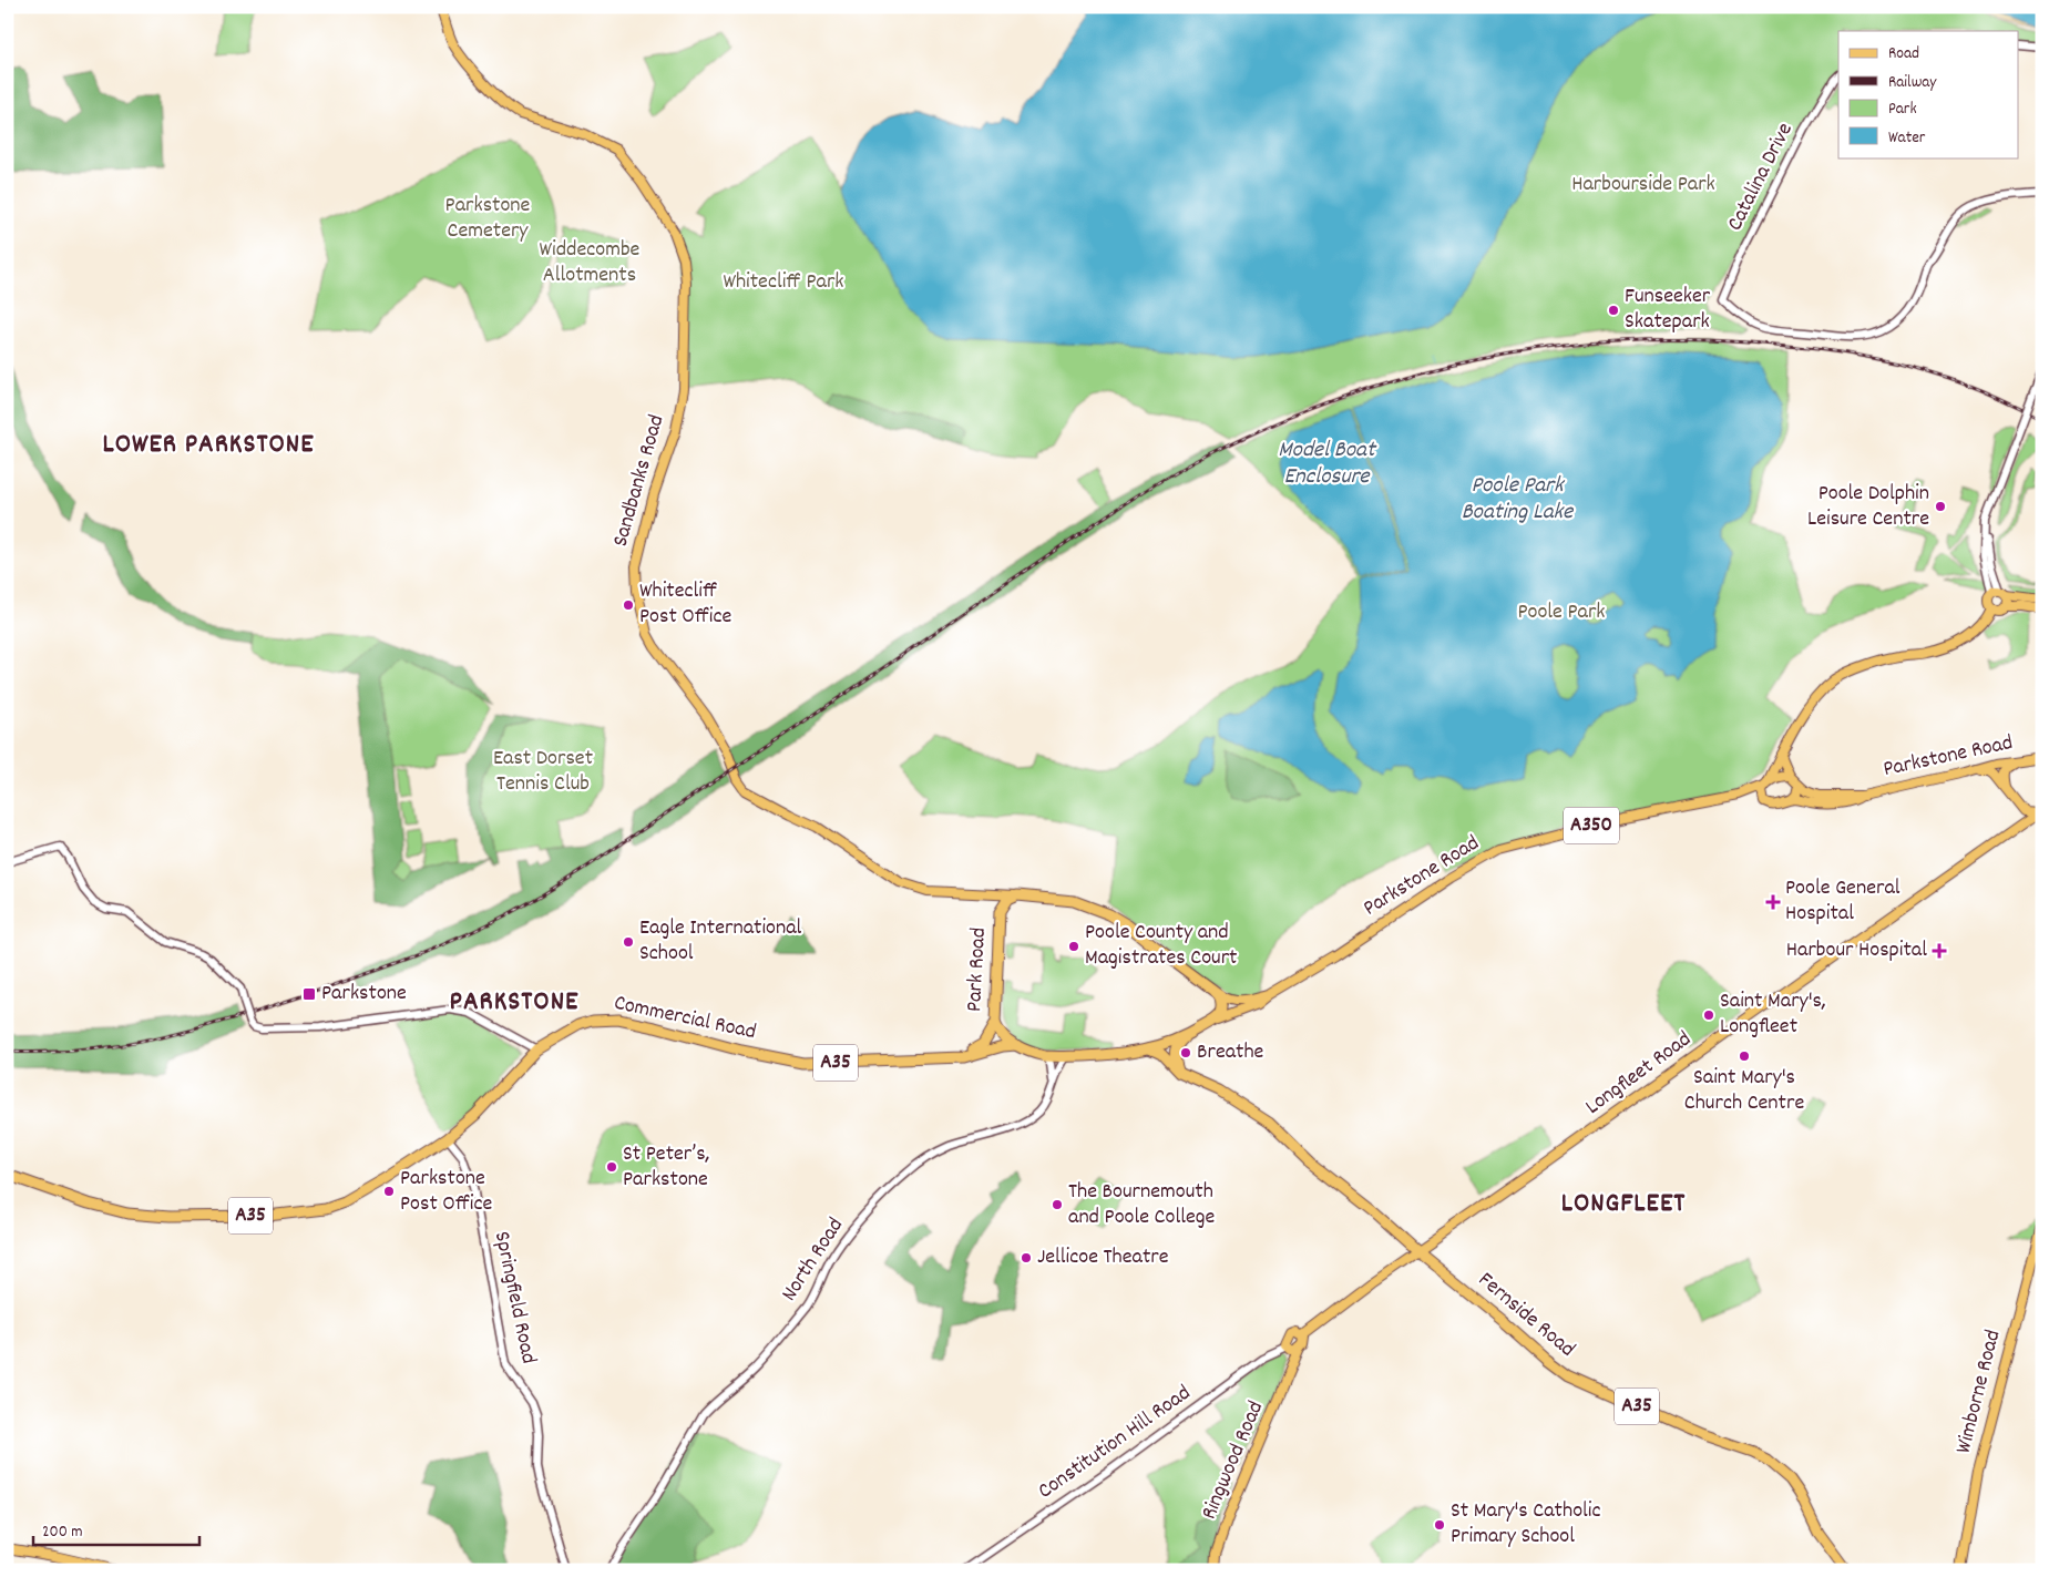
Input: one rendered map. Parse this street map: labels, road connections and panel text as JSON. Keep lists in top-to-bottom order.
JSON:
{
  "streets": {
    "highway": [
      "Sandbanks Road",
      "Parkstone Road",
      "Park Road",
      "Commercial Road",
      "A35",
      "Fernside Road"
    ],
    "main road": [
      "A350",
      "Longfleet Road",
      "Wimborne Road",
      "Ringwood Road"
    ],
    "street": [
      "Catalina Drive",
      "North Road",
      "Springfield Road",
      "Constitution Hill Road"
    ]
  },
  "crossings": [
    ["Sandbanks Road", "Parkstone Road"],
    ["Sandbanks Road", "Park Road"],
    ["Parkstone Road", "Park Road"],
    ["Parkstone Road", "Commercial Road"],
    ["Parkstone Road", "North Road"],
    ["Parkstone Road", "Fernside Road"],
    ["Park Road", "Commercial Road"],
    ["Commercial Road", "A35"],
    ["Commercial Road", "Springfield Road"],
    ["A35", "Springfield Road"],
    ["Longfleet Road", "Fernside Road"],
    ["Constitution Hill Road", "Ringwood Road"]
  ],
  "districts": ["LOWER PARKSTONE", "PARKSTONE", "LONGFLEET"],
  "water": ["Model Boat Enclosure", "Poole Park Boating Lake"],
  "parks": [
    "Harbourside Park",
    "Parkstone Cemetery",
    "Widdecombe Allotments",
    "Whitecliff Park",
    "Poole Park",
    "East Dorset Tennis Club"
  ],
  "places": {
    "other": [
      "Funseeker Skatepark",
      "Poole Dolphin Leisure Centre",
      "Whitecliff Post Office",
      "Eagle International School",
      "Poole County and Magistrates Court",
      "Saint Mary's, Longfleet",
      "Breathe",
      "Saint Mary's Church Centre",
      "St Peter’s, Parkstone",
      "Parkstone Post Office",
      "The Bournemouth and Poole College",
      "Jellicoe Theatre",
      "St Mary's Catholic Primary School"
    ],
    "health": ["Poole General Hospital", "Harbour Hospital"],
    "transit": ["Parkstone"]
  },
  "legend": [
    "Road",
    "Railway",
    "Park",
    "Water"
  ],
  "scale_bar": "200 m"
}
